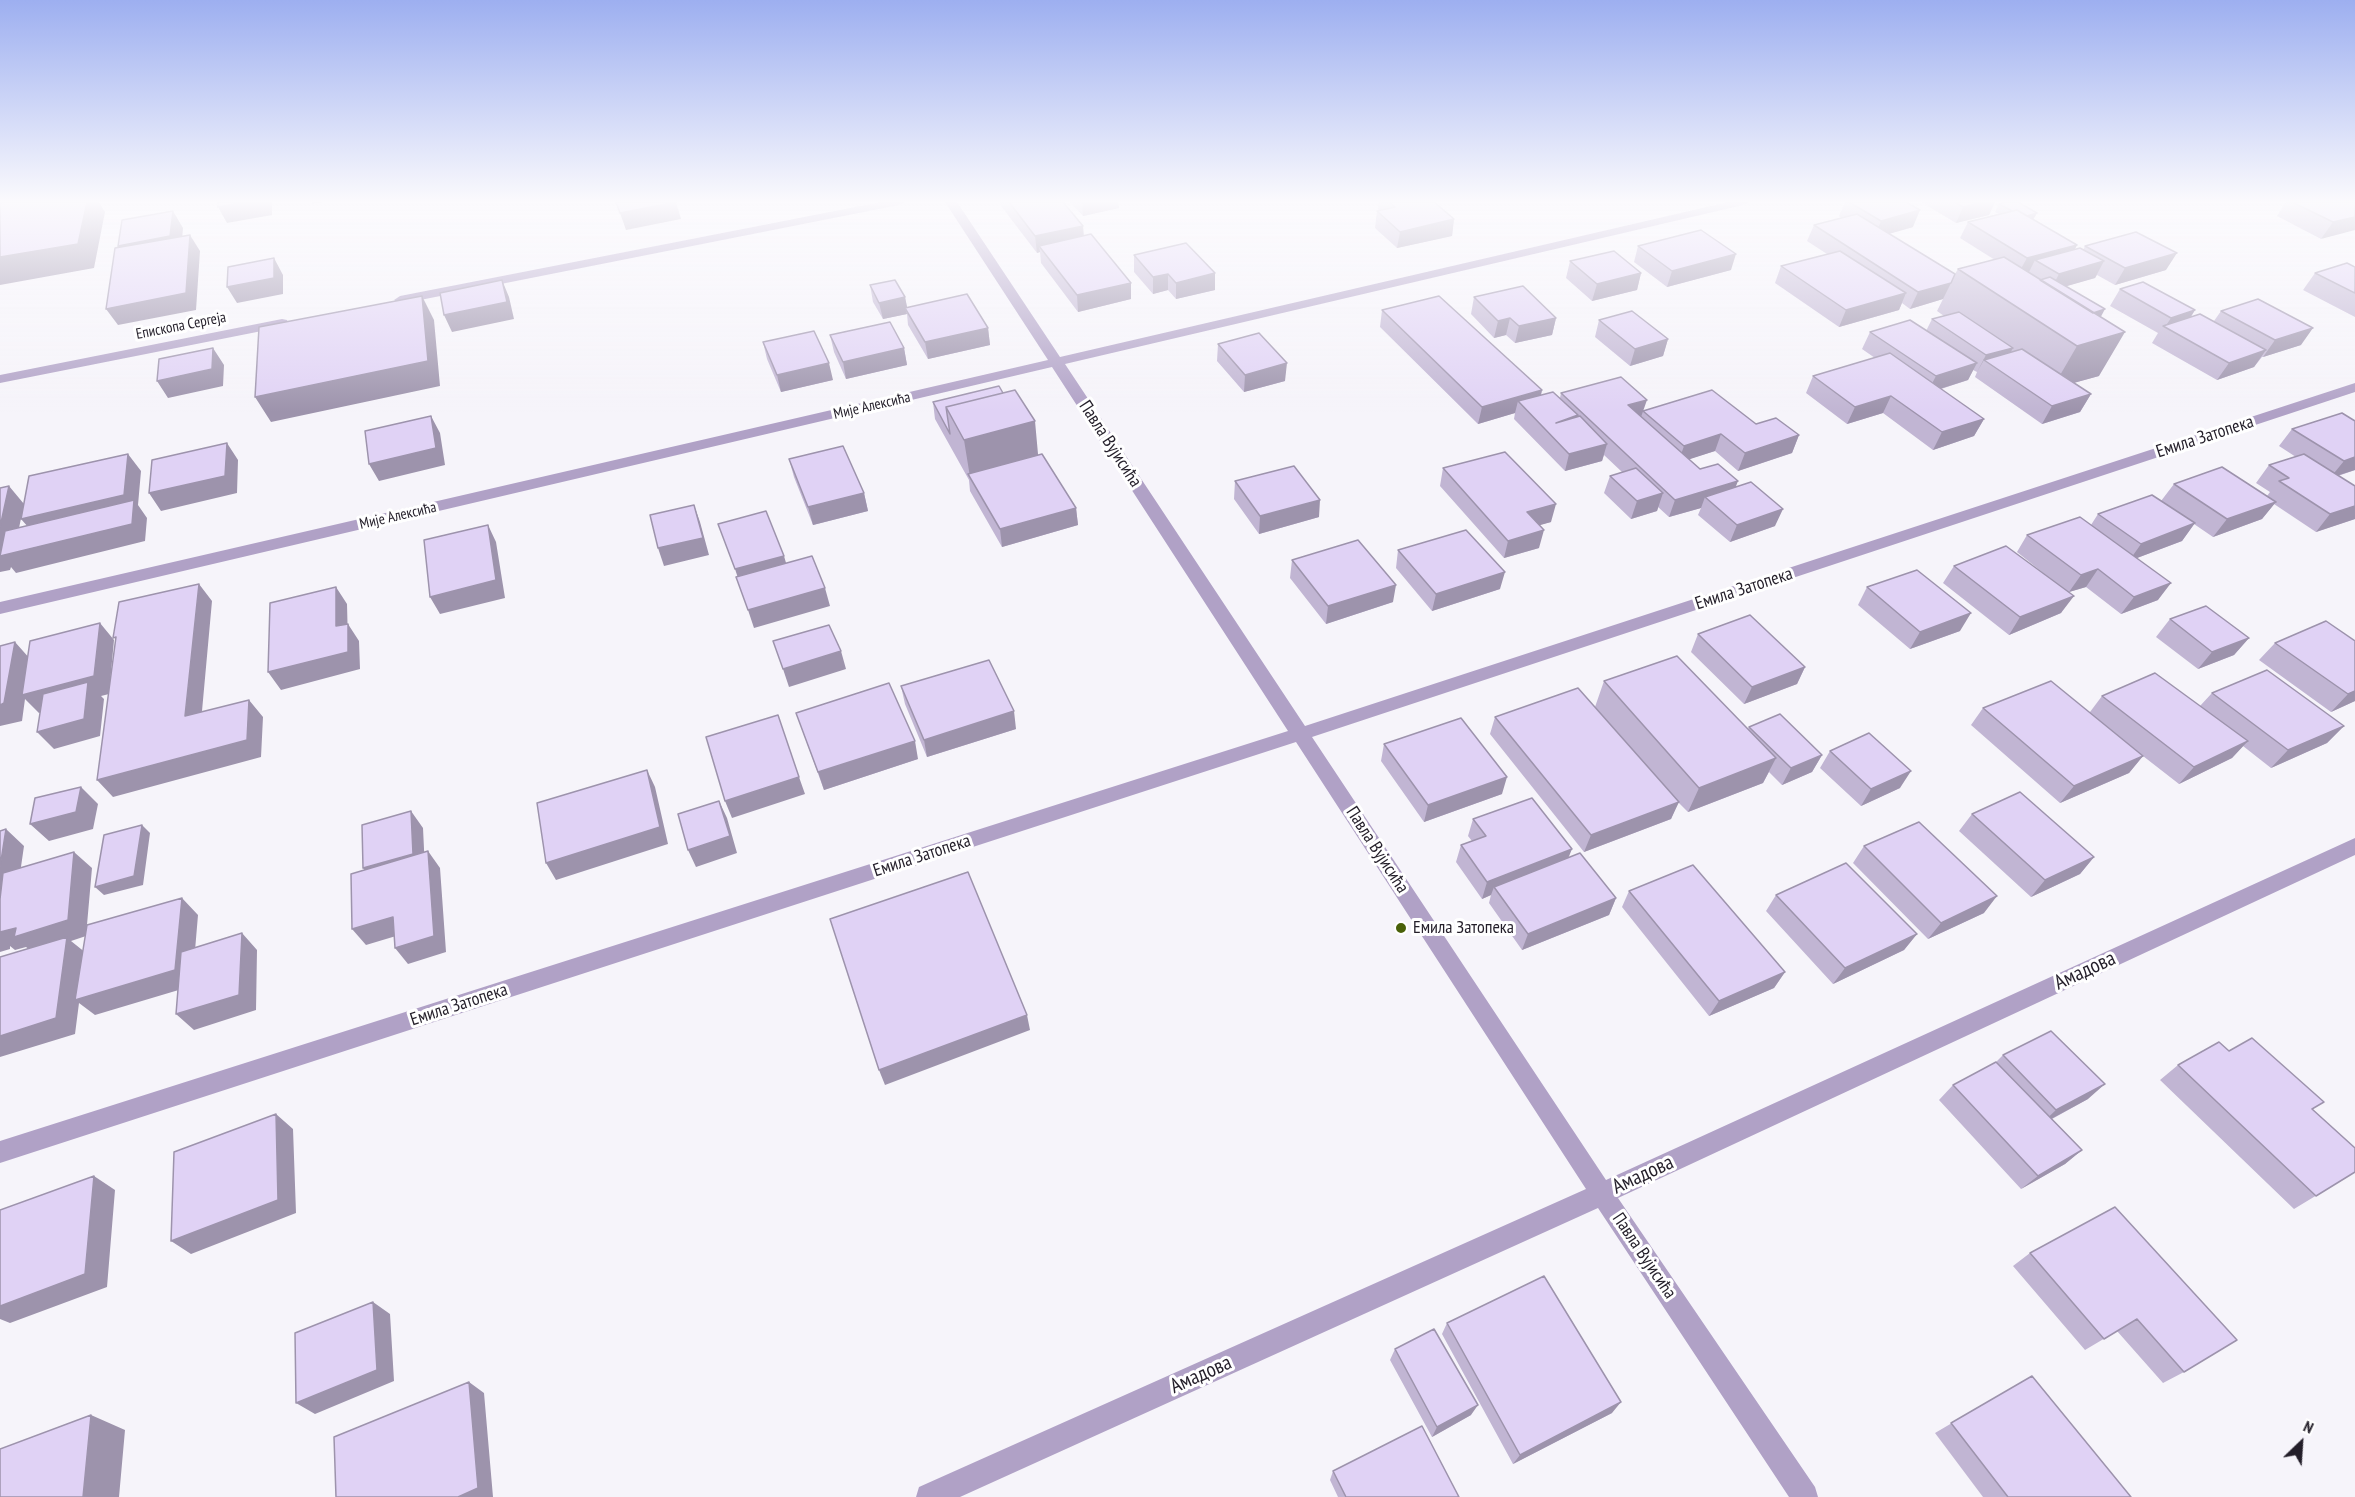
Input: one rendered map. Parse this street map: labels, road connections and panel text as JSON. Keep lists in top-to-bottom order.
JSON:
{
  "streets": {
    "street": [
      "Епископа Сергеја",
      "Мије Алексића",
      "Емила Затопека",
      "Павла Вујисића",
      "Амадова"
    ]
  },
  "crossings": [
    ["Мије Алексића", "Павла Вујисића"],
    ["Емила Затопека", "Павла Вујисића"],
    ["Павла Вујисића", "Амадова"]
  ],
  "places": ["Емила Затопека"],
  "north": "top right"
}
